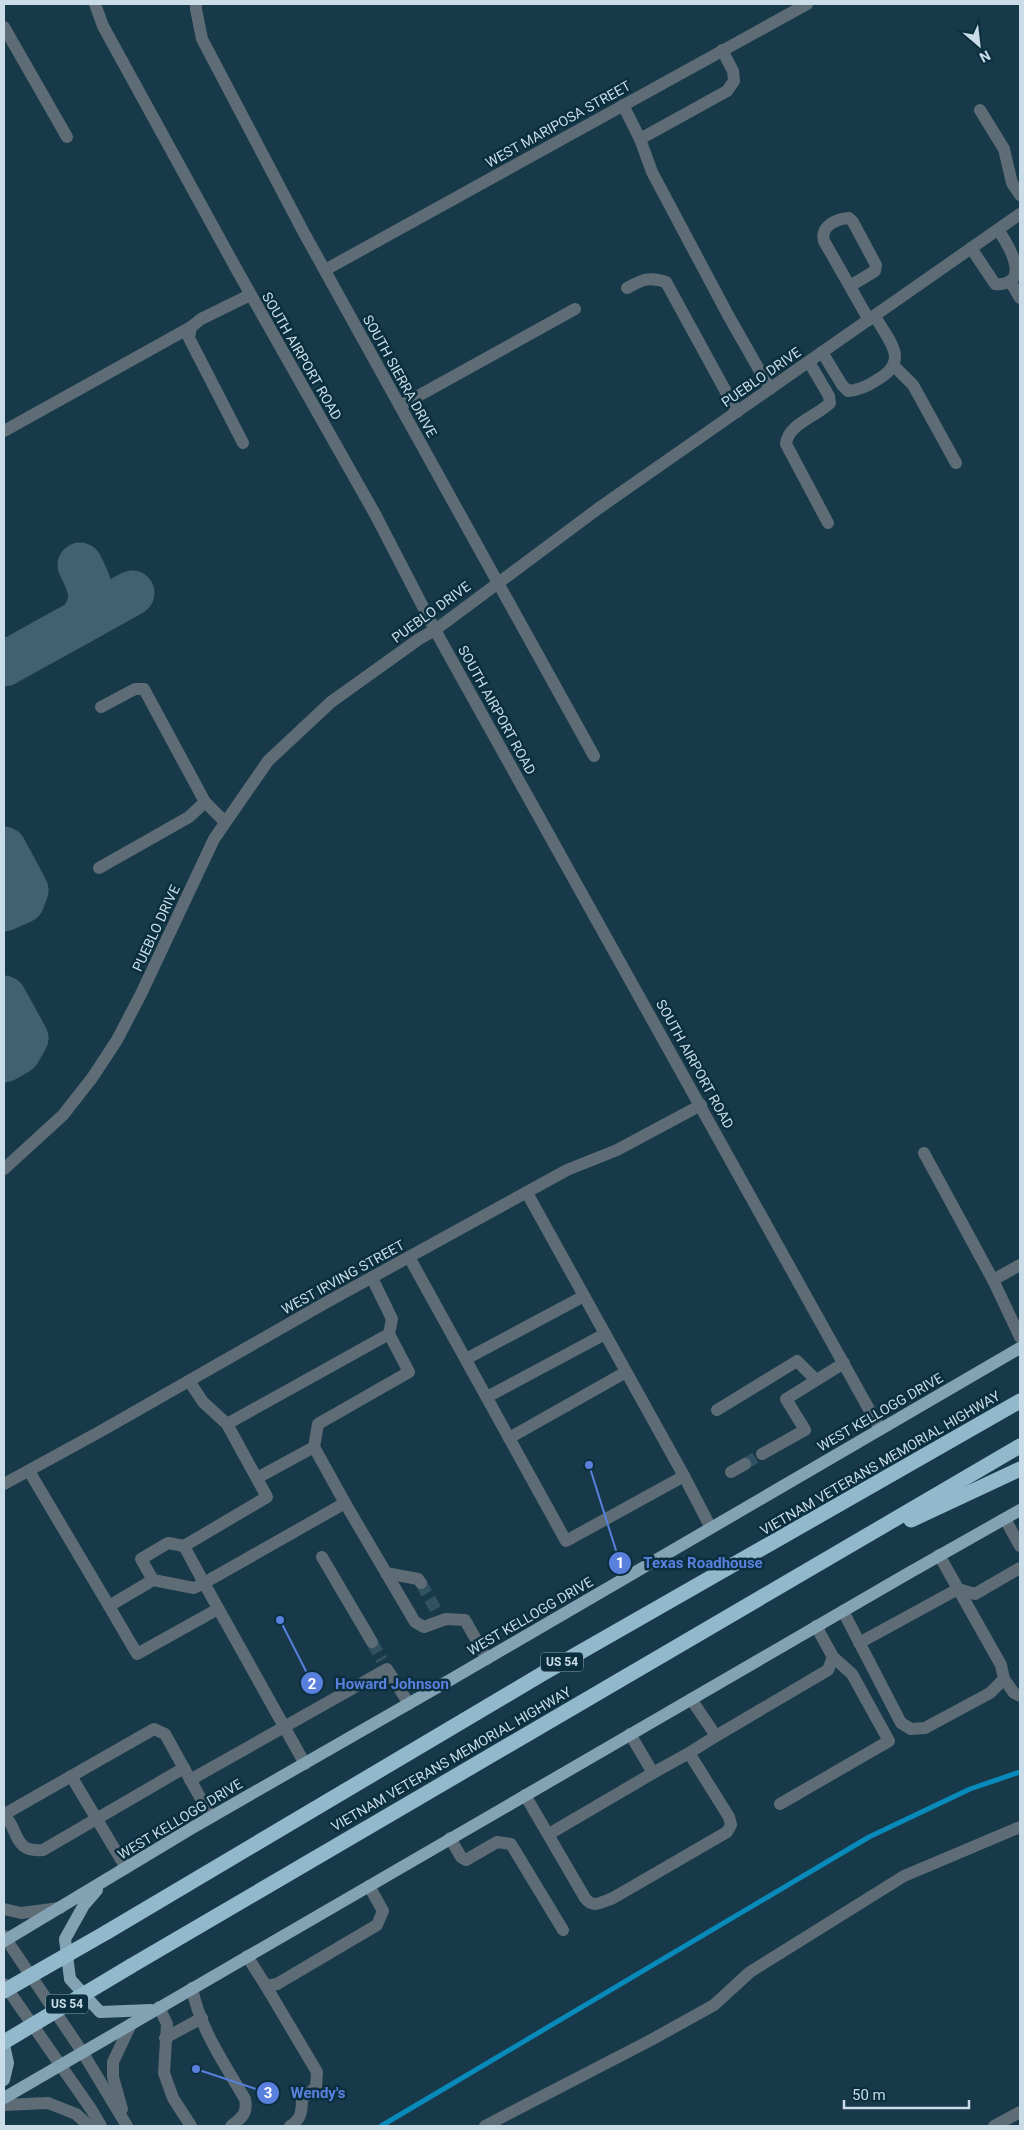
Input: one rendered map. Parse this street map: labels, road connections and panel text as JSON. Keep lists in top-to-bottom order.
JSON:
{
  "streets": {
    "highway": ["VIETNAM VETERANS MEMORIAL HIGHWAY", "US 54"],
    "main road": ["WEST KELLOGG DRIVE"],
    "street": [
      "WEST MARIPOSA STREET",
      "SOUTH AIRPORT ROAD",
      "SOUTH SIERRA DRIVE",
      "PUEBLO DRIVE",
      "WEST IRVING STREET"
    ]
  },
  "crossings": [
    ["WEST MARIPOSA STREET", "SOUTH SIERRA DRIVE"],
    ["SOUTH AIRPORT ROAD", "PUEBLO DRIVE"],
    ["SOUTH AIRPORT ROAD", "WEST IRVING STREET"],
    ["SOUTH AIRPORT ROAD", "WEST KELLOGG DRIVE"],
    ["SOUTH SIERRA DRIVE", "PUEBLO DRIVE"]
  ],
  "places": ["Texas Roadhouse", "Howard Johnson", "Wendy's"],
  "scale_bar": "50 m",
  "north": "bottom right"
}
